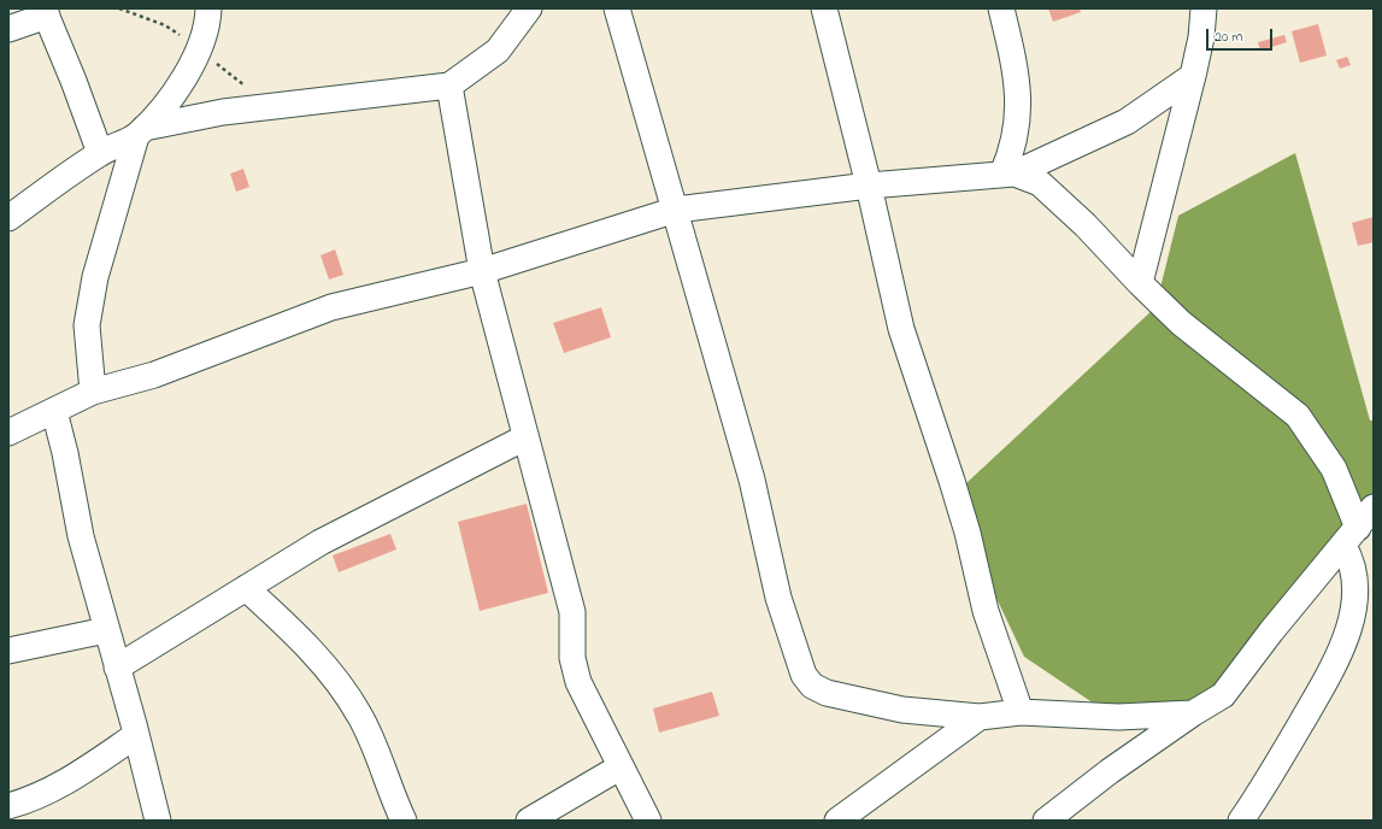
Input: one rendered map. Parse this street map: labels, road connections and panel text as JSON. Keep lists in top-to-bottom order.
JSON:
{
  "scale_bar": "20 m"
}
